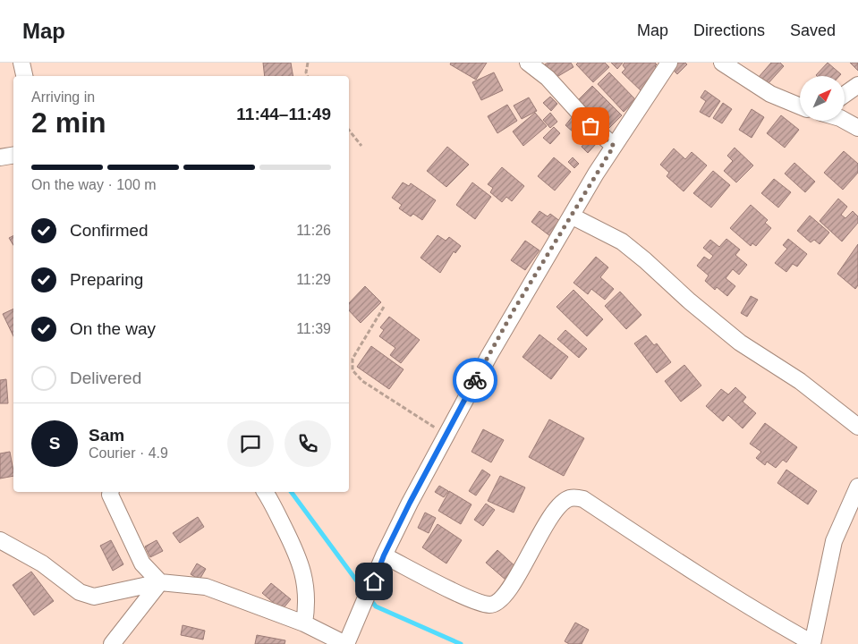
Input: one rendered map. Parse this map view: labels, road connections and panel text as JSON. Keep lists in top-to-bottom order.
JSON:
{
  "north": "top right",
  "page": {
    "header": "Map",
    "nav": ["Map", "Directions", "Saved"],
    "heading": ["2 min", "Arriving in", "11:44–11:49"],
    "panel": ["Sam", "Courier · 4.9"],
    "bar": "On the way · 100 m",
    "list": [
      ["Confirmed", "11:26"],
      ["Preparing", "11:29"],
      ["On the way", "11:39"],
      "Delivered"
    ],
    "round": "S"
  }
}
